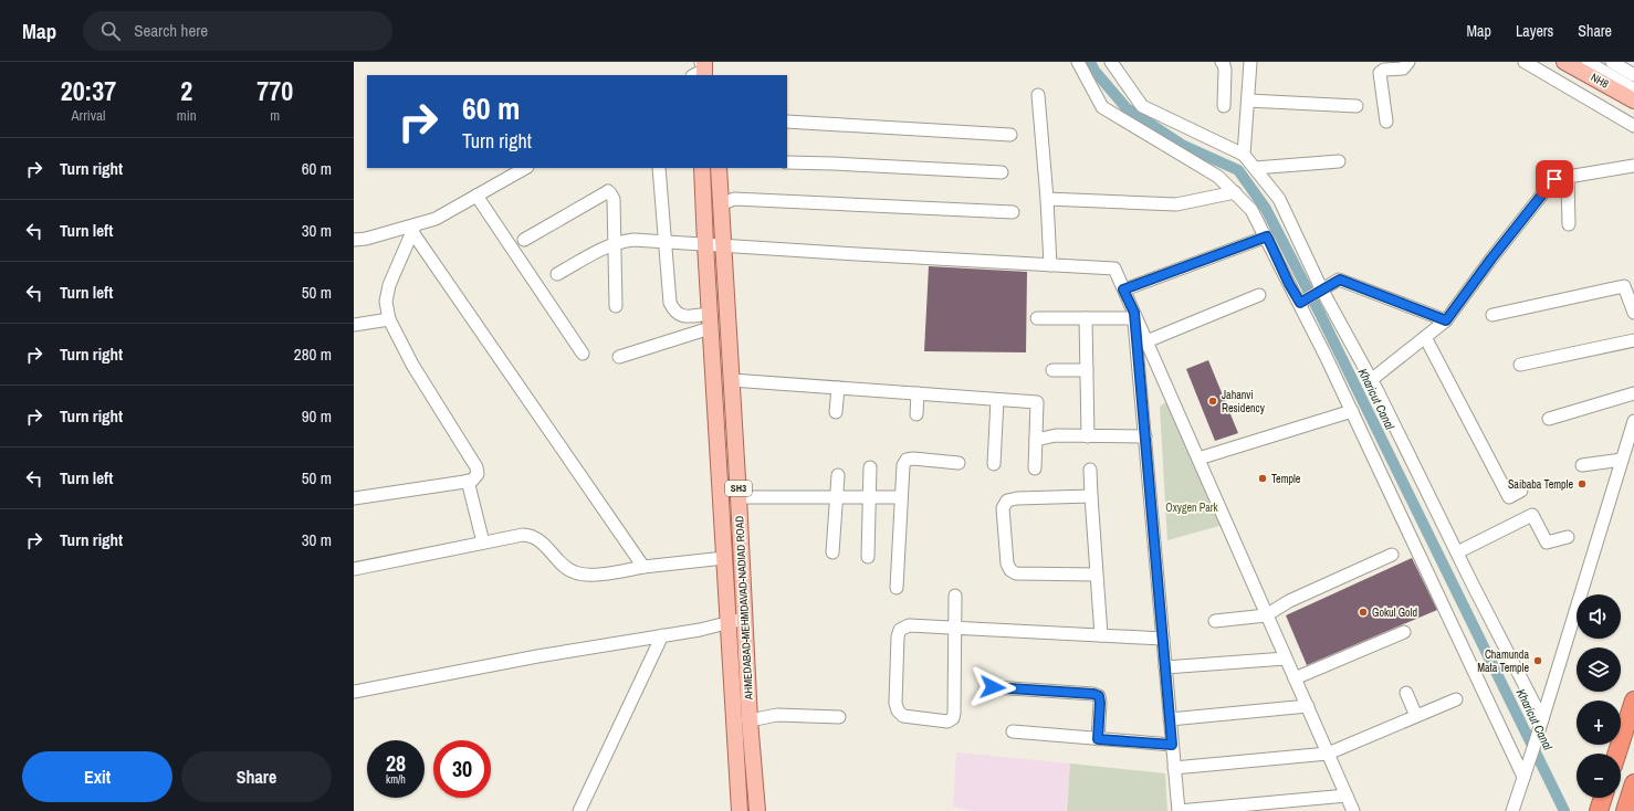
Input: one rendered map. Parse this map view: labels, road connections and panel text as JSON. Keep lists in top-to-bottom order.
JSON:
{
  "streets": {
    "main road": ["NH8", "SH3", "AHMEDABAD-MEHMDAVAD-NADIAD ROAD"]
  },
  "water": ["Kharicut Canal"],
  "parks": ["Oxygen Park"],
  "places": [
    "Jahanvi Residency",
    "Temple",
    "Saibaba Temple",
    "Gokul Gold",
    "Chamunda Mata Temple"
  ],
  "page": {
    "header": "Map",
    "search": "Search here",
    "nav": ["Map", "Layers", "Share"],
    "eta": [
      "20:37",
      "Arrival",
      "2",
      "min",
      "770",
      "m"
    ],
    "turn": ["60 m", "Turn right"],
    "list": [
      {
        "name": "Turn right",
        "value": "60 m"
      },
      {
        "name": "Turn left",
        "value": "30 m"
      },
      {
        "name": "Turn left",
        "value": "50 m"
      },
      {
        "name": "Turn right",
        "value": "280 m"
      },
      {
        "name": "Turn right",
        "value": "90 m"
      },
      {
        "name": "Turn left",
        "value": "50 m"
      },
      {
        "name": "Turn right",
        "value": "30 m"
      }
    ],
    "map_buttons": ["+", "−"],
    "speed": "28 km/h",
    "limit": "30",
    "buttons": ["Exit", "Share"]
  }
}
